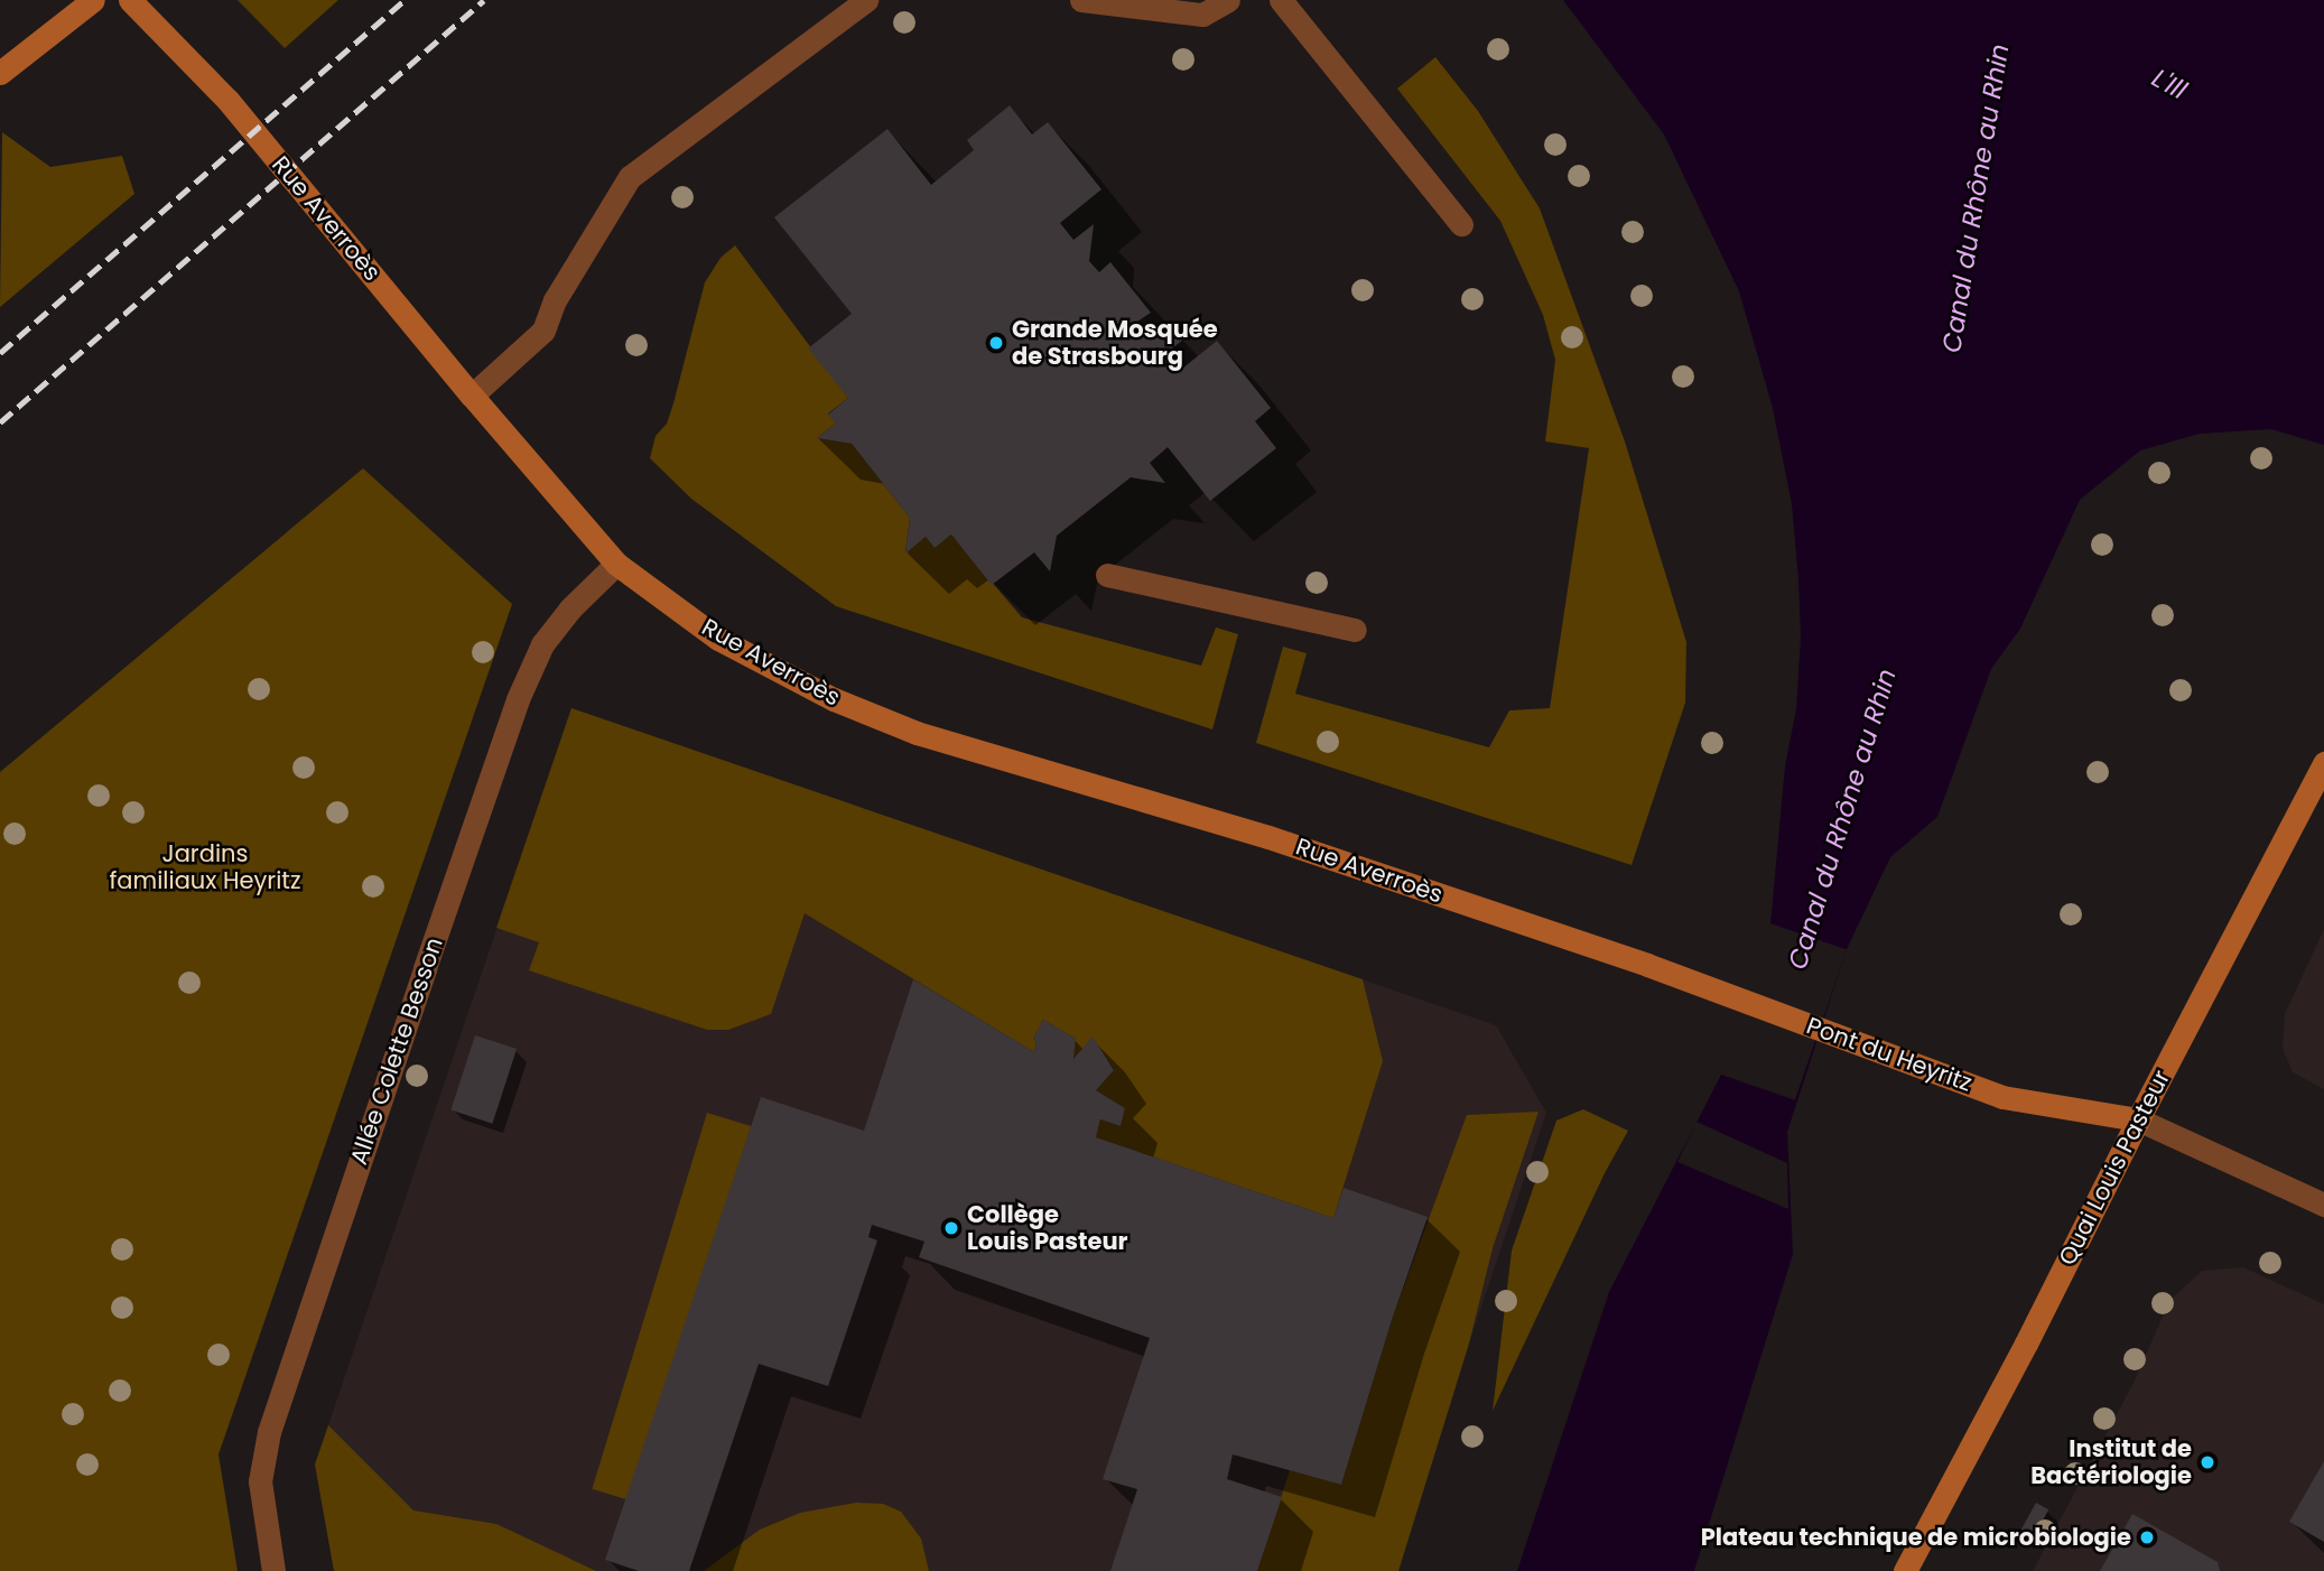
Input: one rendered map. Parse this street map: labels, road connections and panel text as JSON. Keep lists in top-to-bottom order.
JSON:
{
  "streets": {
    "main road": ["Rue Averroès", "Pont du Heyritz", "Quai Louis Pasteur"],
    "street": ["Allée Colette Besson"]
  },
  "crossings": [
    ["Rue Averroès", "Allée Colette Besson"],
    ["Rue Averroès", "Pont du Heyritz"],
    ["Pont du Heyritz", "Quai Louis Pasteur"]
  ],
  "water": ["L'Ill", "Canal du Rhône au Rhin"],
  "parks": ["Jardins familiaux Heyritz"],
  "places": [
    "Grande Mosquée de Strasbourg",
    "Collège Louis Pasteur",
    "Institut de Bactériologie",
    "Plateau technique de microbiologie"
  ]
}
